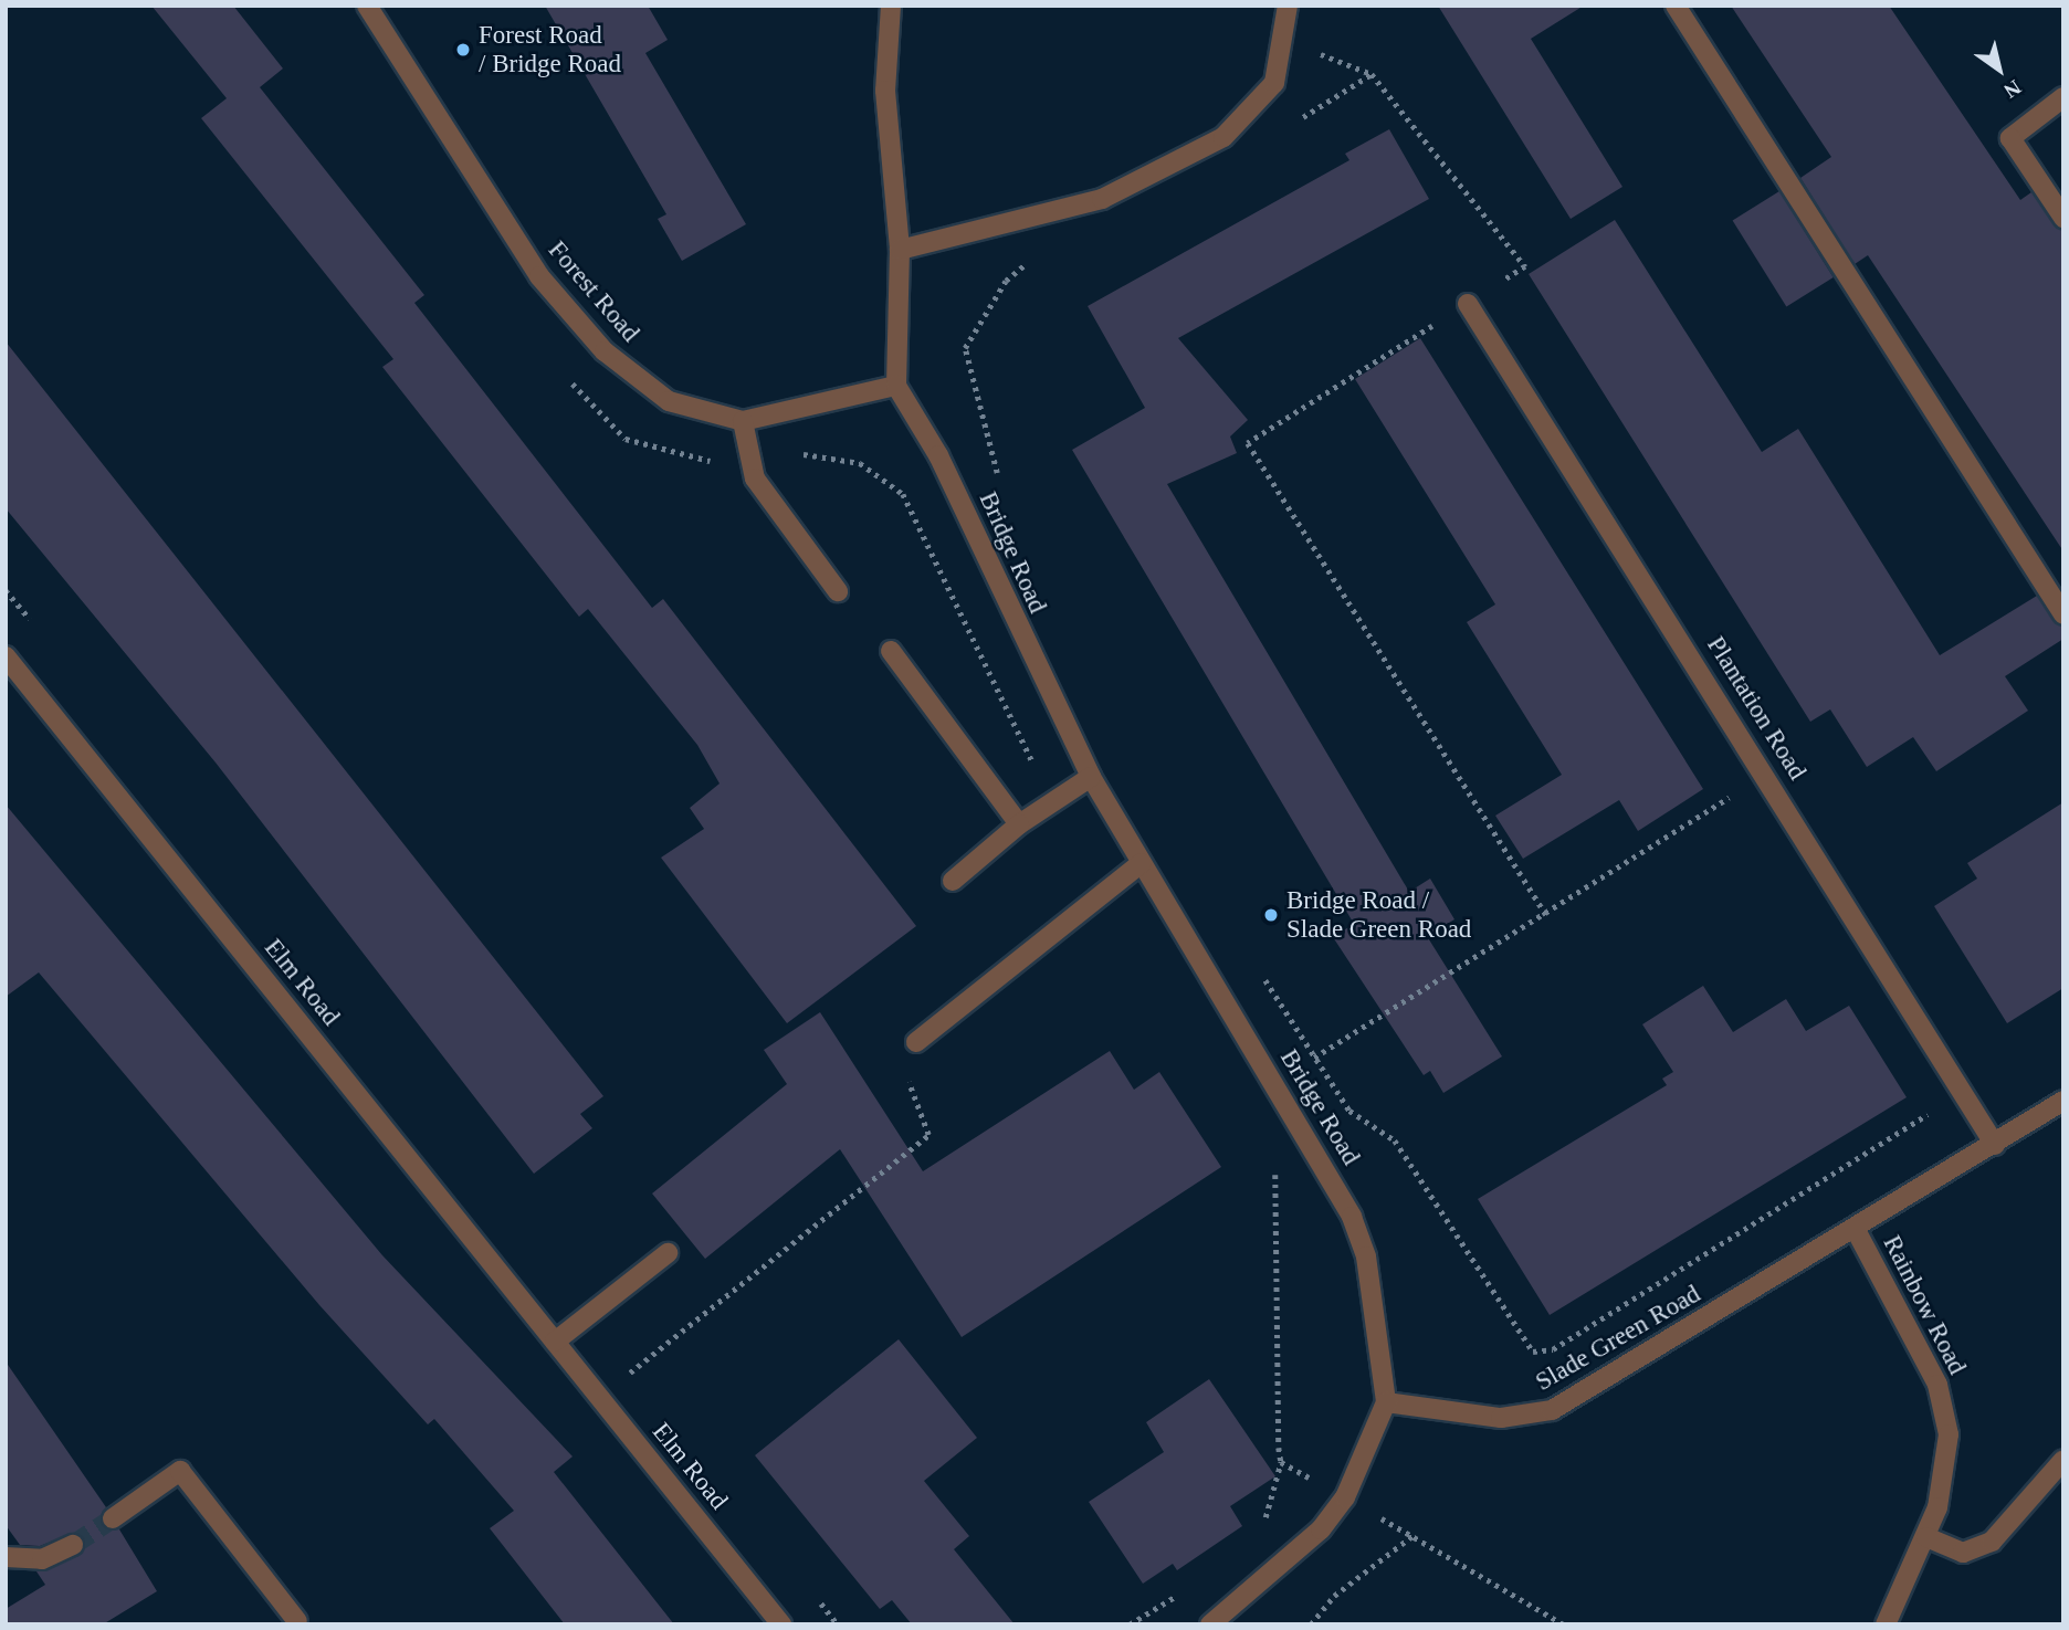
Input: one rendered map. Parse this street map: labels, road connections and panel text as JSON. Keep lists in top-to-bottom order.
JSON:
{
  "streets": {
    "street": [
      "Forest Road",
      "Bridge Road",
      "Plantation Road",
      "Elm Road",
      "Rainbow Road",
      "Slade Green Road"
    ]
  },
  "crossings": [
    ["Forest Road", "Bridge Road"],
    ["Bridge Road", "Slade Green Road"],
    ["Plantation Road", "Slade Green Road"],
    ["Rainbow Road", "Slade Green Road"]
  ],
  "places": ["Forest Road / Bridge Road", "Bridge Road / Slade Green Road"],
  "north": "bottom right"
}
